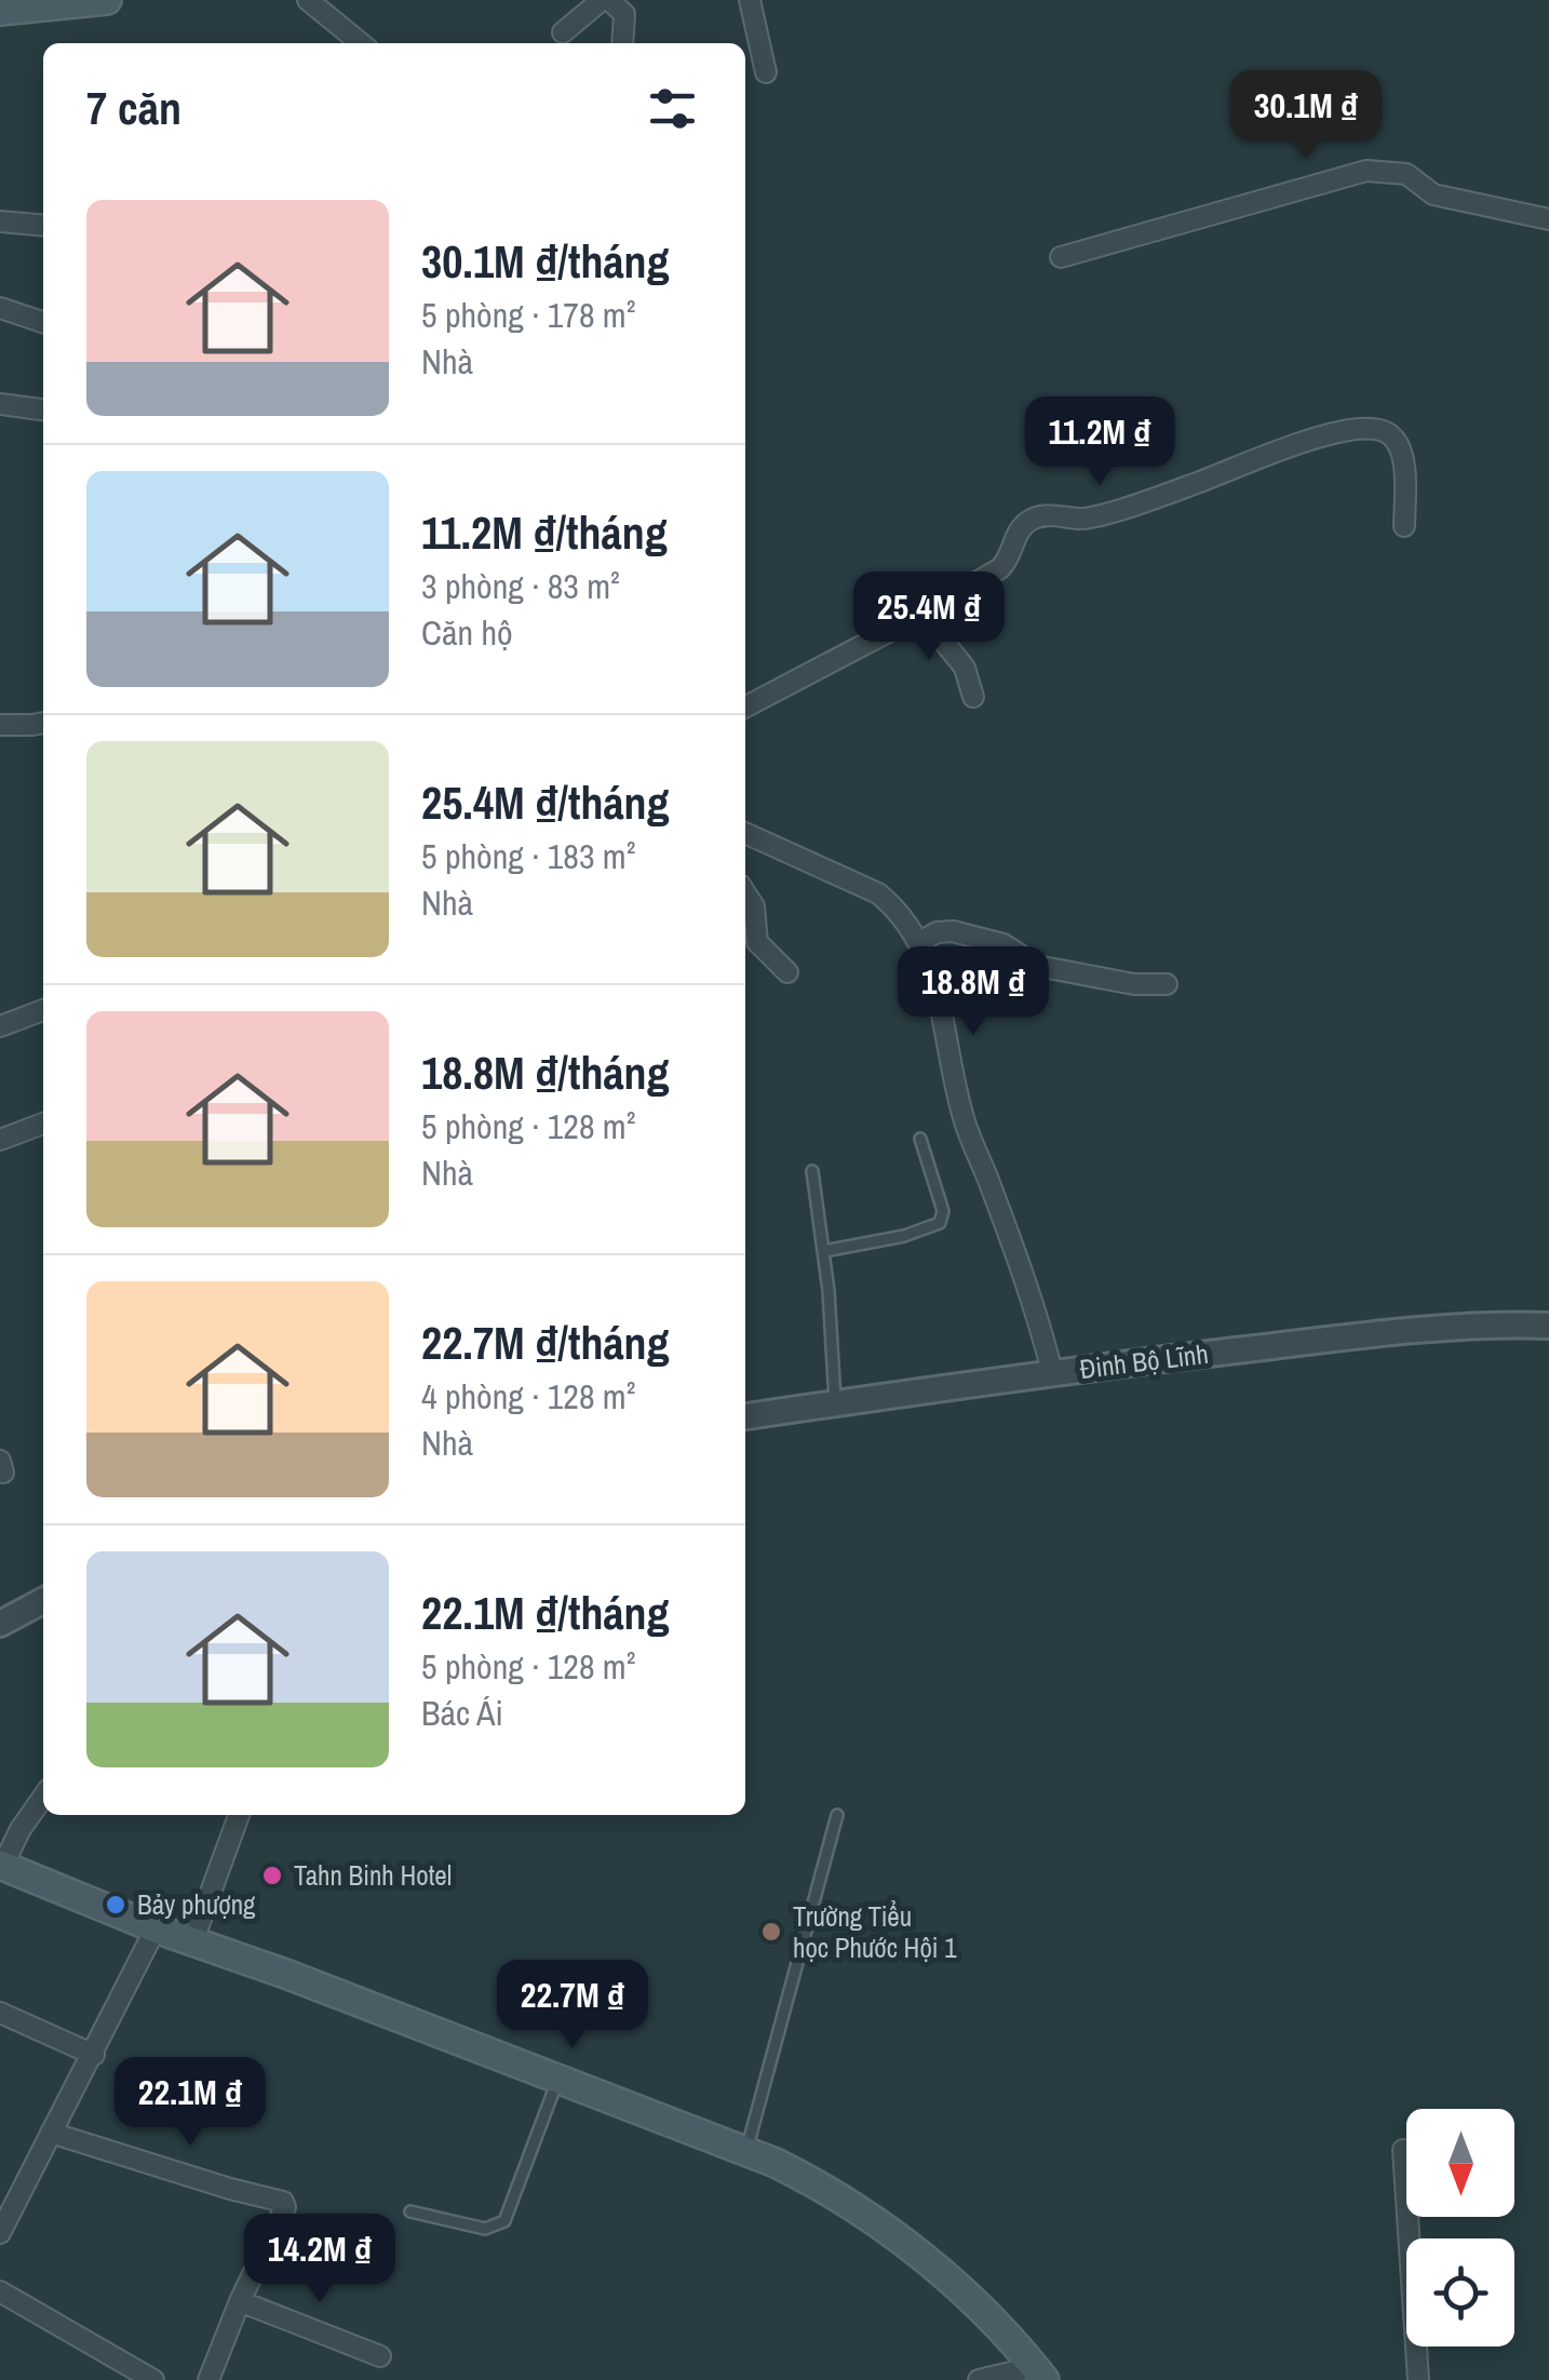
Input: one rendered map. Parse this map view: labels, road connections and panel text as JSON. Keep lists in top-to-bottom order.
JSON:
{
  "streets": {
    "street": ["Đinh Bộ Lĩnh"]
  },
  "places": ["Tahn Binh Hotel", "Bảy phượng", "Trường Tiểu học Phước Hội 1"],
  "north": "bottom",
  "page": {
    "heading": "7 căn",
    "price": [
      "30.1M ₫",
      "11.2M ₫",
      "25.4M ₫",
      "18.8M ₫",
      "22.7M ₫",
      "22.1M ₫",
      "14.2M ₫"
    ],
    "list": [
      {
        "name": "30.1M ₫/tháng",
        "note": "5 phòng · 178 m² · Nhà"
      },
      {
        "name": "11.2M ₫/tháng",
        "note": "3 phòng · 83 m² · Căn hộ"
      },
      {
        "name": "25.4M ₫/tháng",
        "note": "5 phòng · 183 m² · Nhà"
      },
      {
        "name": "18.8M ₫/tháng",
        "note": "5 phòng · 128 m² · Nhà"
      },
      {
        "name": "22.7M ₫/tháng",
        "note": "4 phòng · 128 m² · Nhà"
      },
      {
        "name": "22.1M ₫/tháng",
        "note": "5 phòng · 128 m² · Bác Ái"
      }
    ]
  }
}
